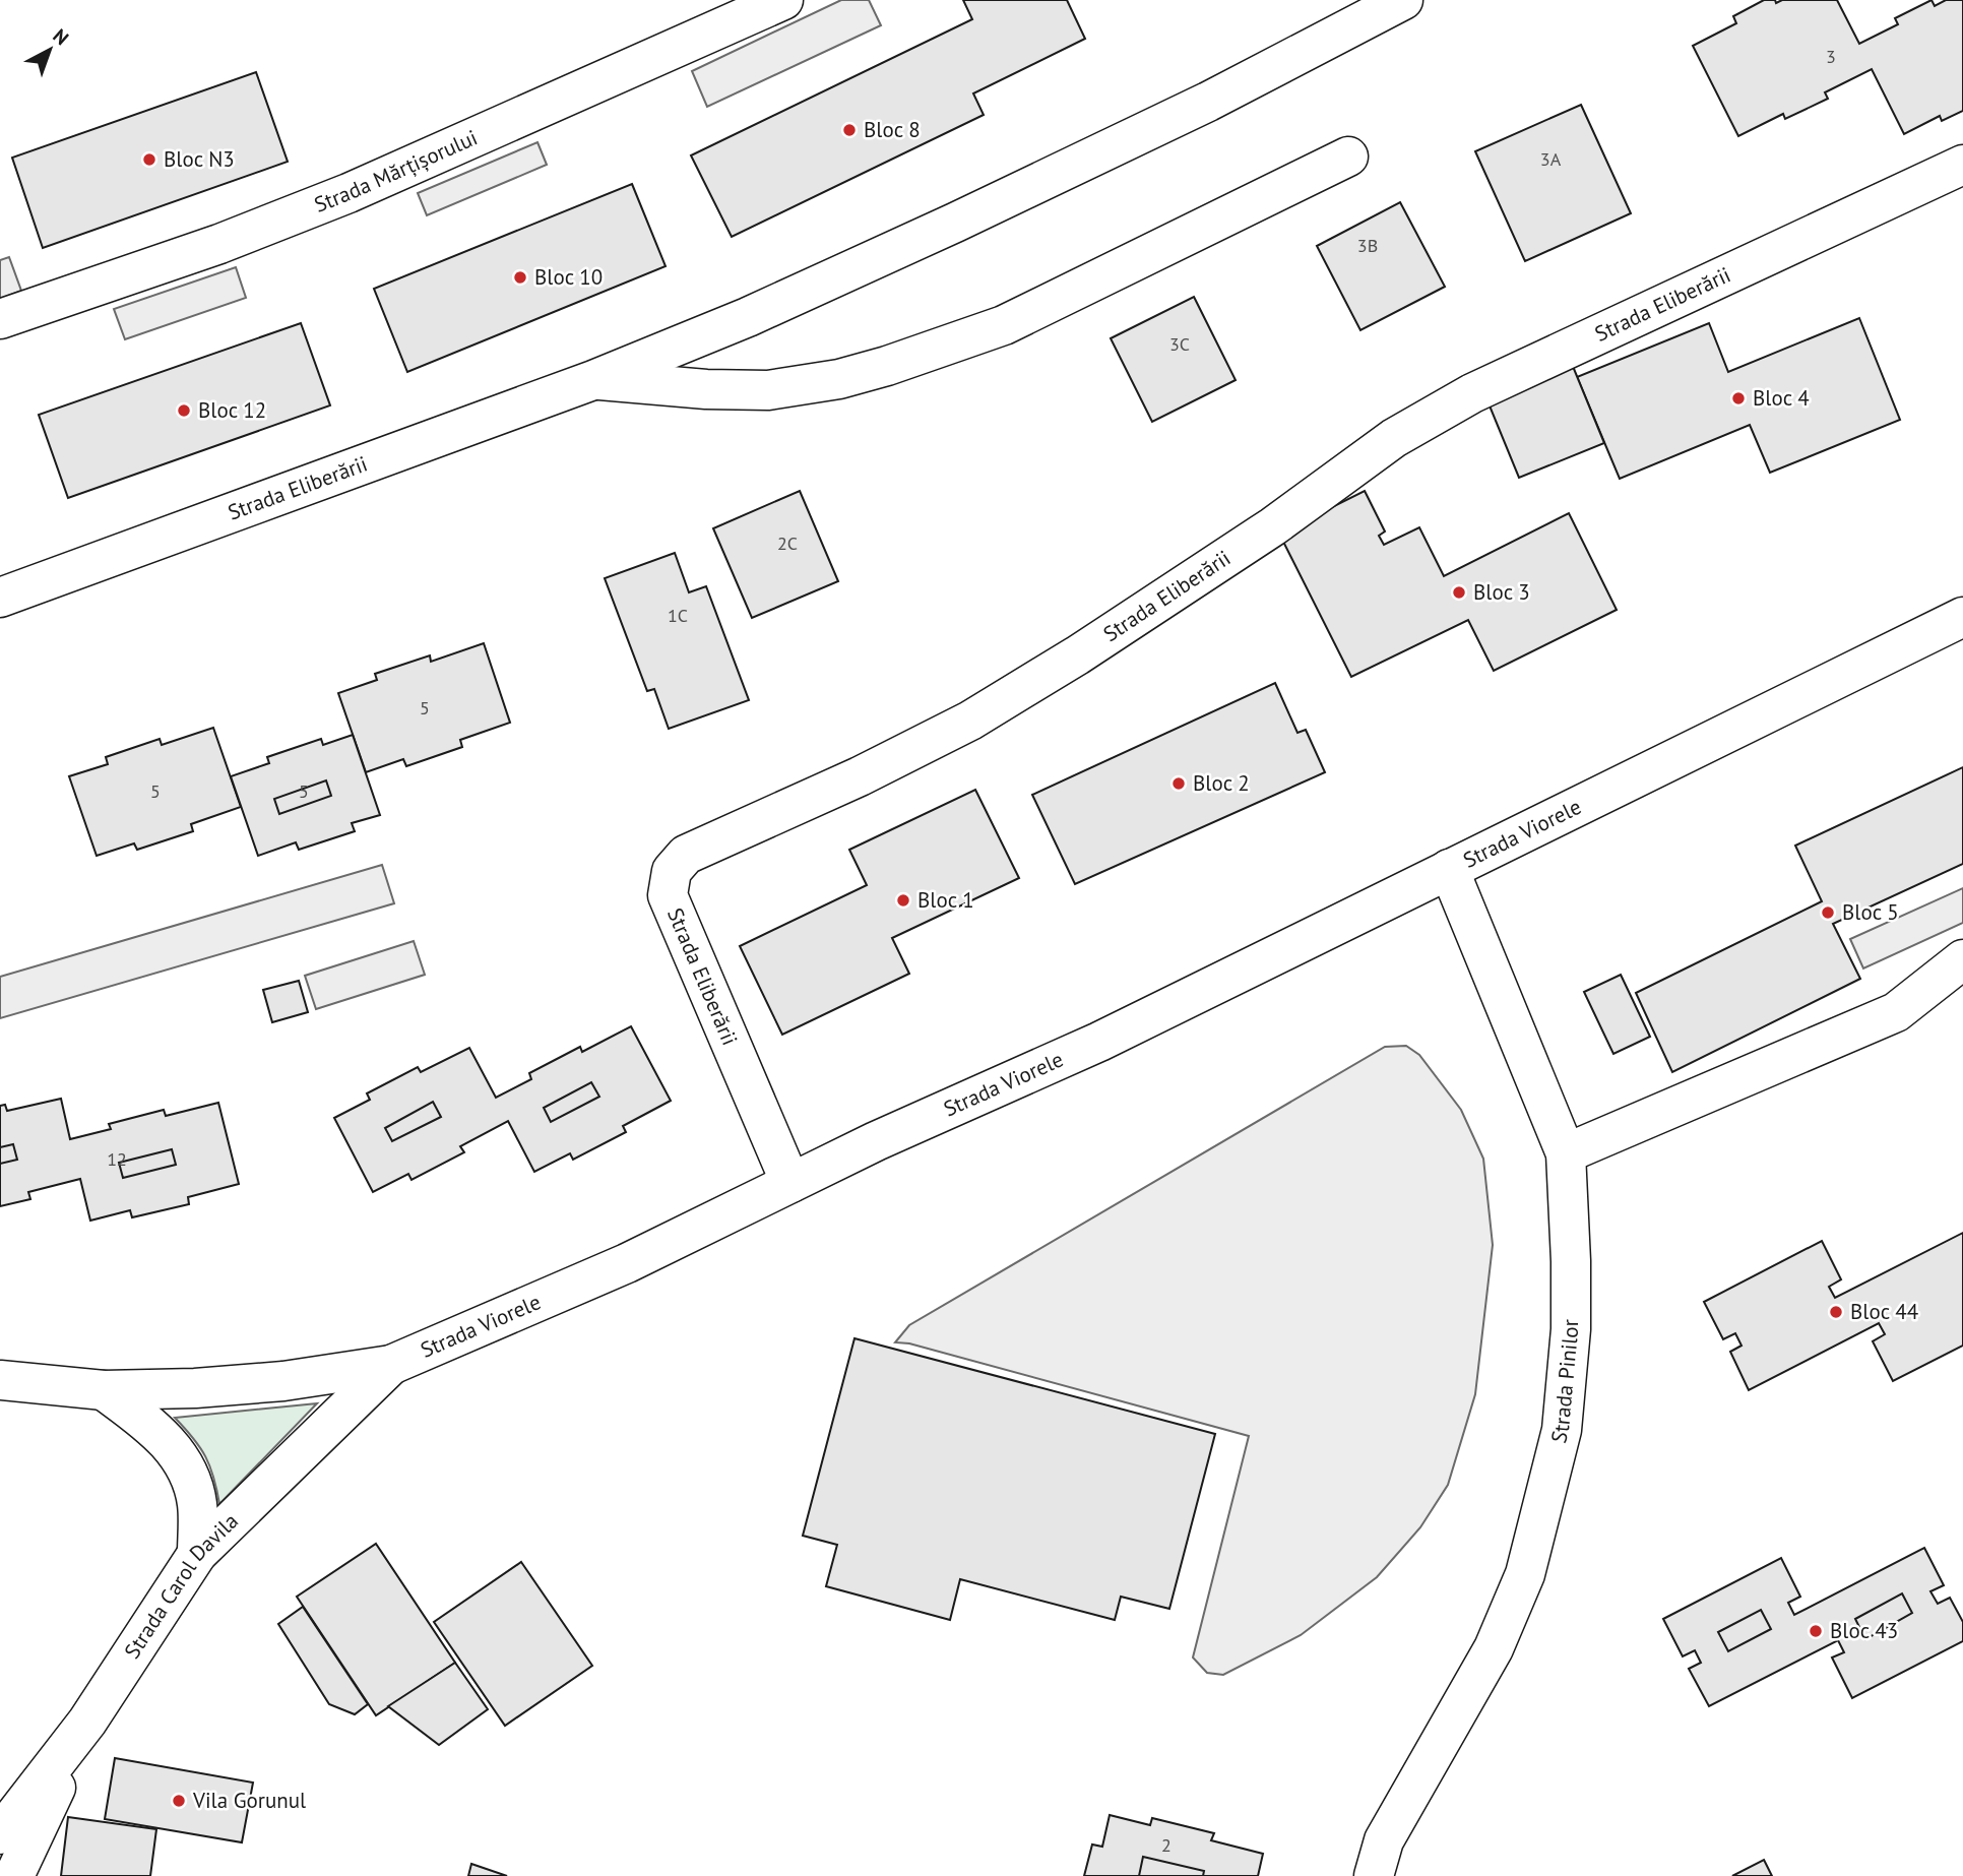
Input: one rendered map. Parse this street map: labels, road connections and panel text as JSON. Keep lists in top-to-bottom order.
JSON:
{
  "streets": {
    "street": [
      "Strada Mărțișorului",
      "Strada Eliberării",
      "Strada Viorele",
      "Strada Pinilor",
      "Strada Carol Davila"
    ]
  },
  "crossings": [
    ["Strada Eliberării", "Strada Viorele"],
    ["Strada Viorele", "Strada Pinilor"],
    ["Strada Viorele", "Strada Carol Davila"]
  ],
  "places": [
    "Bloc 8",
    "Bloc N3",
    "Bloc 10",
    "Bloc 4",
    "Bloc 12",
    "Bloc 3",
    "Bloc 2",
    "Bloc 1",
    "Bloc 5",
    "Bloc 44",
    "Bloc 43",
    "Vila Gorunul"
  ],
  "house_numbers": [
    "3",
    "3A",
    "3B",
    "3C",
    "2C",
    "1C",
    "5",
    "5",
    "5",
    "12",
    "2"
  ],
  "north": "top right"
}
